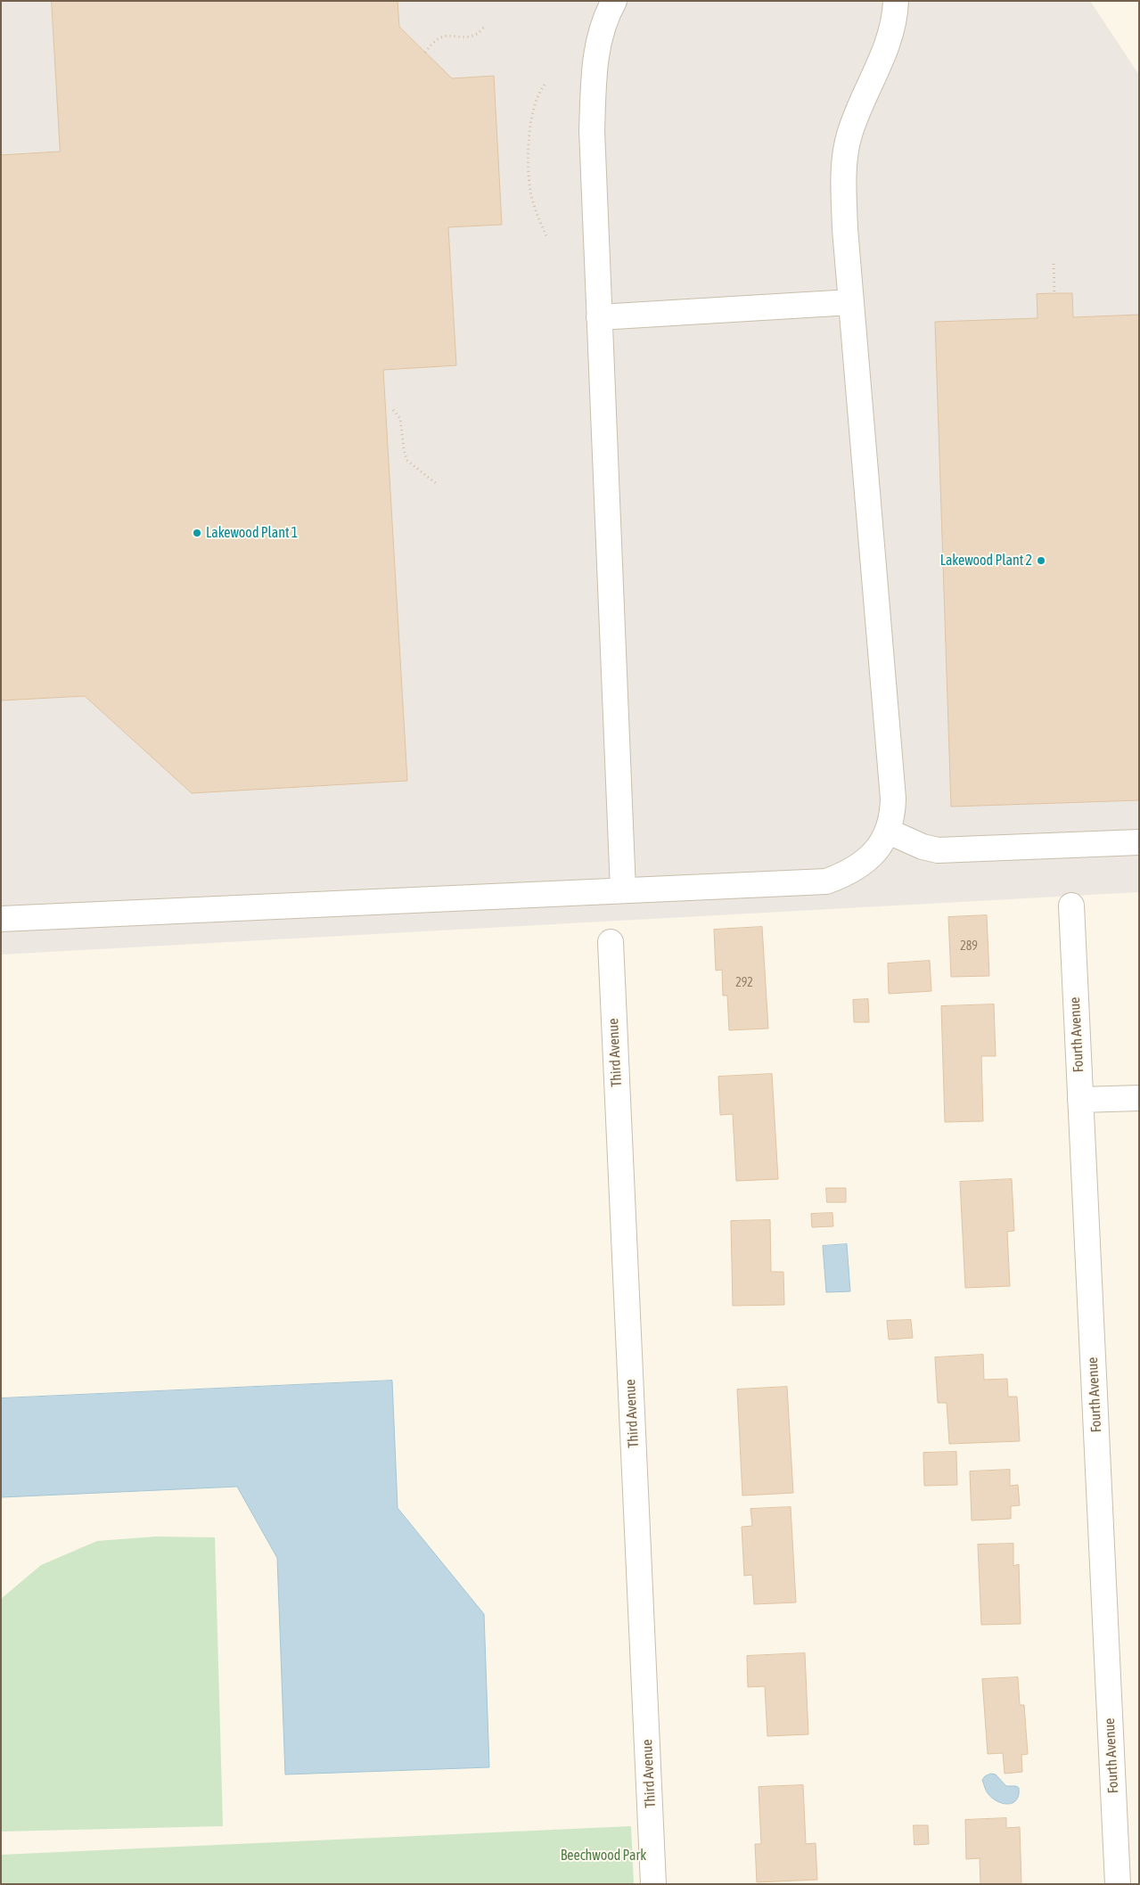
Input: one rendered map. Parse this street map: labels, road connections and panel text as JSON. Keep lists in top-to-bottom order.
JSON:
{
  "streets": {
    "street": ["Fourth Avenue", "Third Avenue"]
  },
  "parks": ["Beechwood Park"],
  "places": ["Lakewood Plant 1", "Lakewood Plant 2"],
  "house_numbers": ["289", "292"]
}
